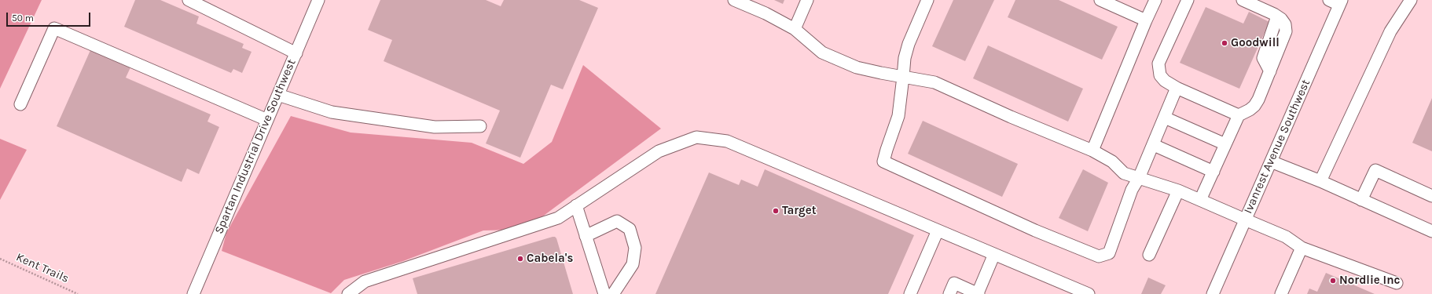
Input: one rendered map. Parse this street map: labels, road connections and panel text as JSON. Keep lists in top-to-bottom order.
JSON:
{
  "streets": {
    "street": ["Spartan Industrial Drive Southwest", "Ivanrest Avenue Southwest"],
    "path": ["Kent Trails"]
  },
  "places": [
    "Goodwill",
    "Target",
    "Cabela's",
    "Nordlie Inc"
  ],
  "scale_bar": "50 m"
}
